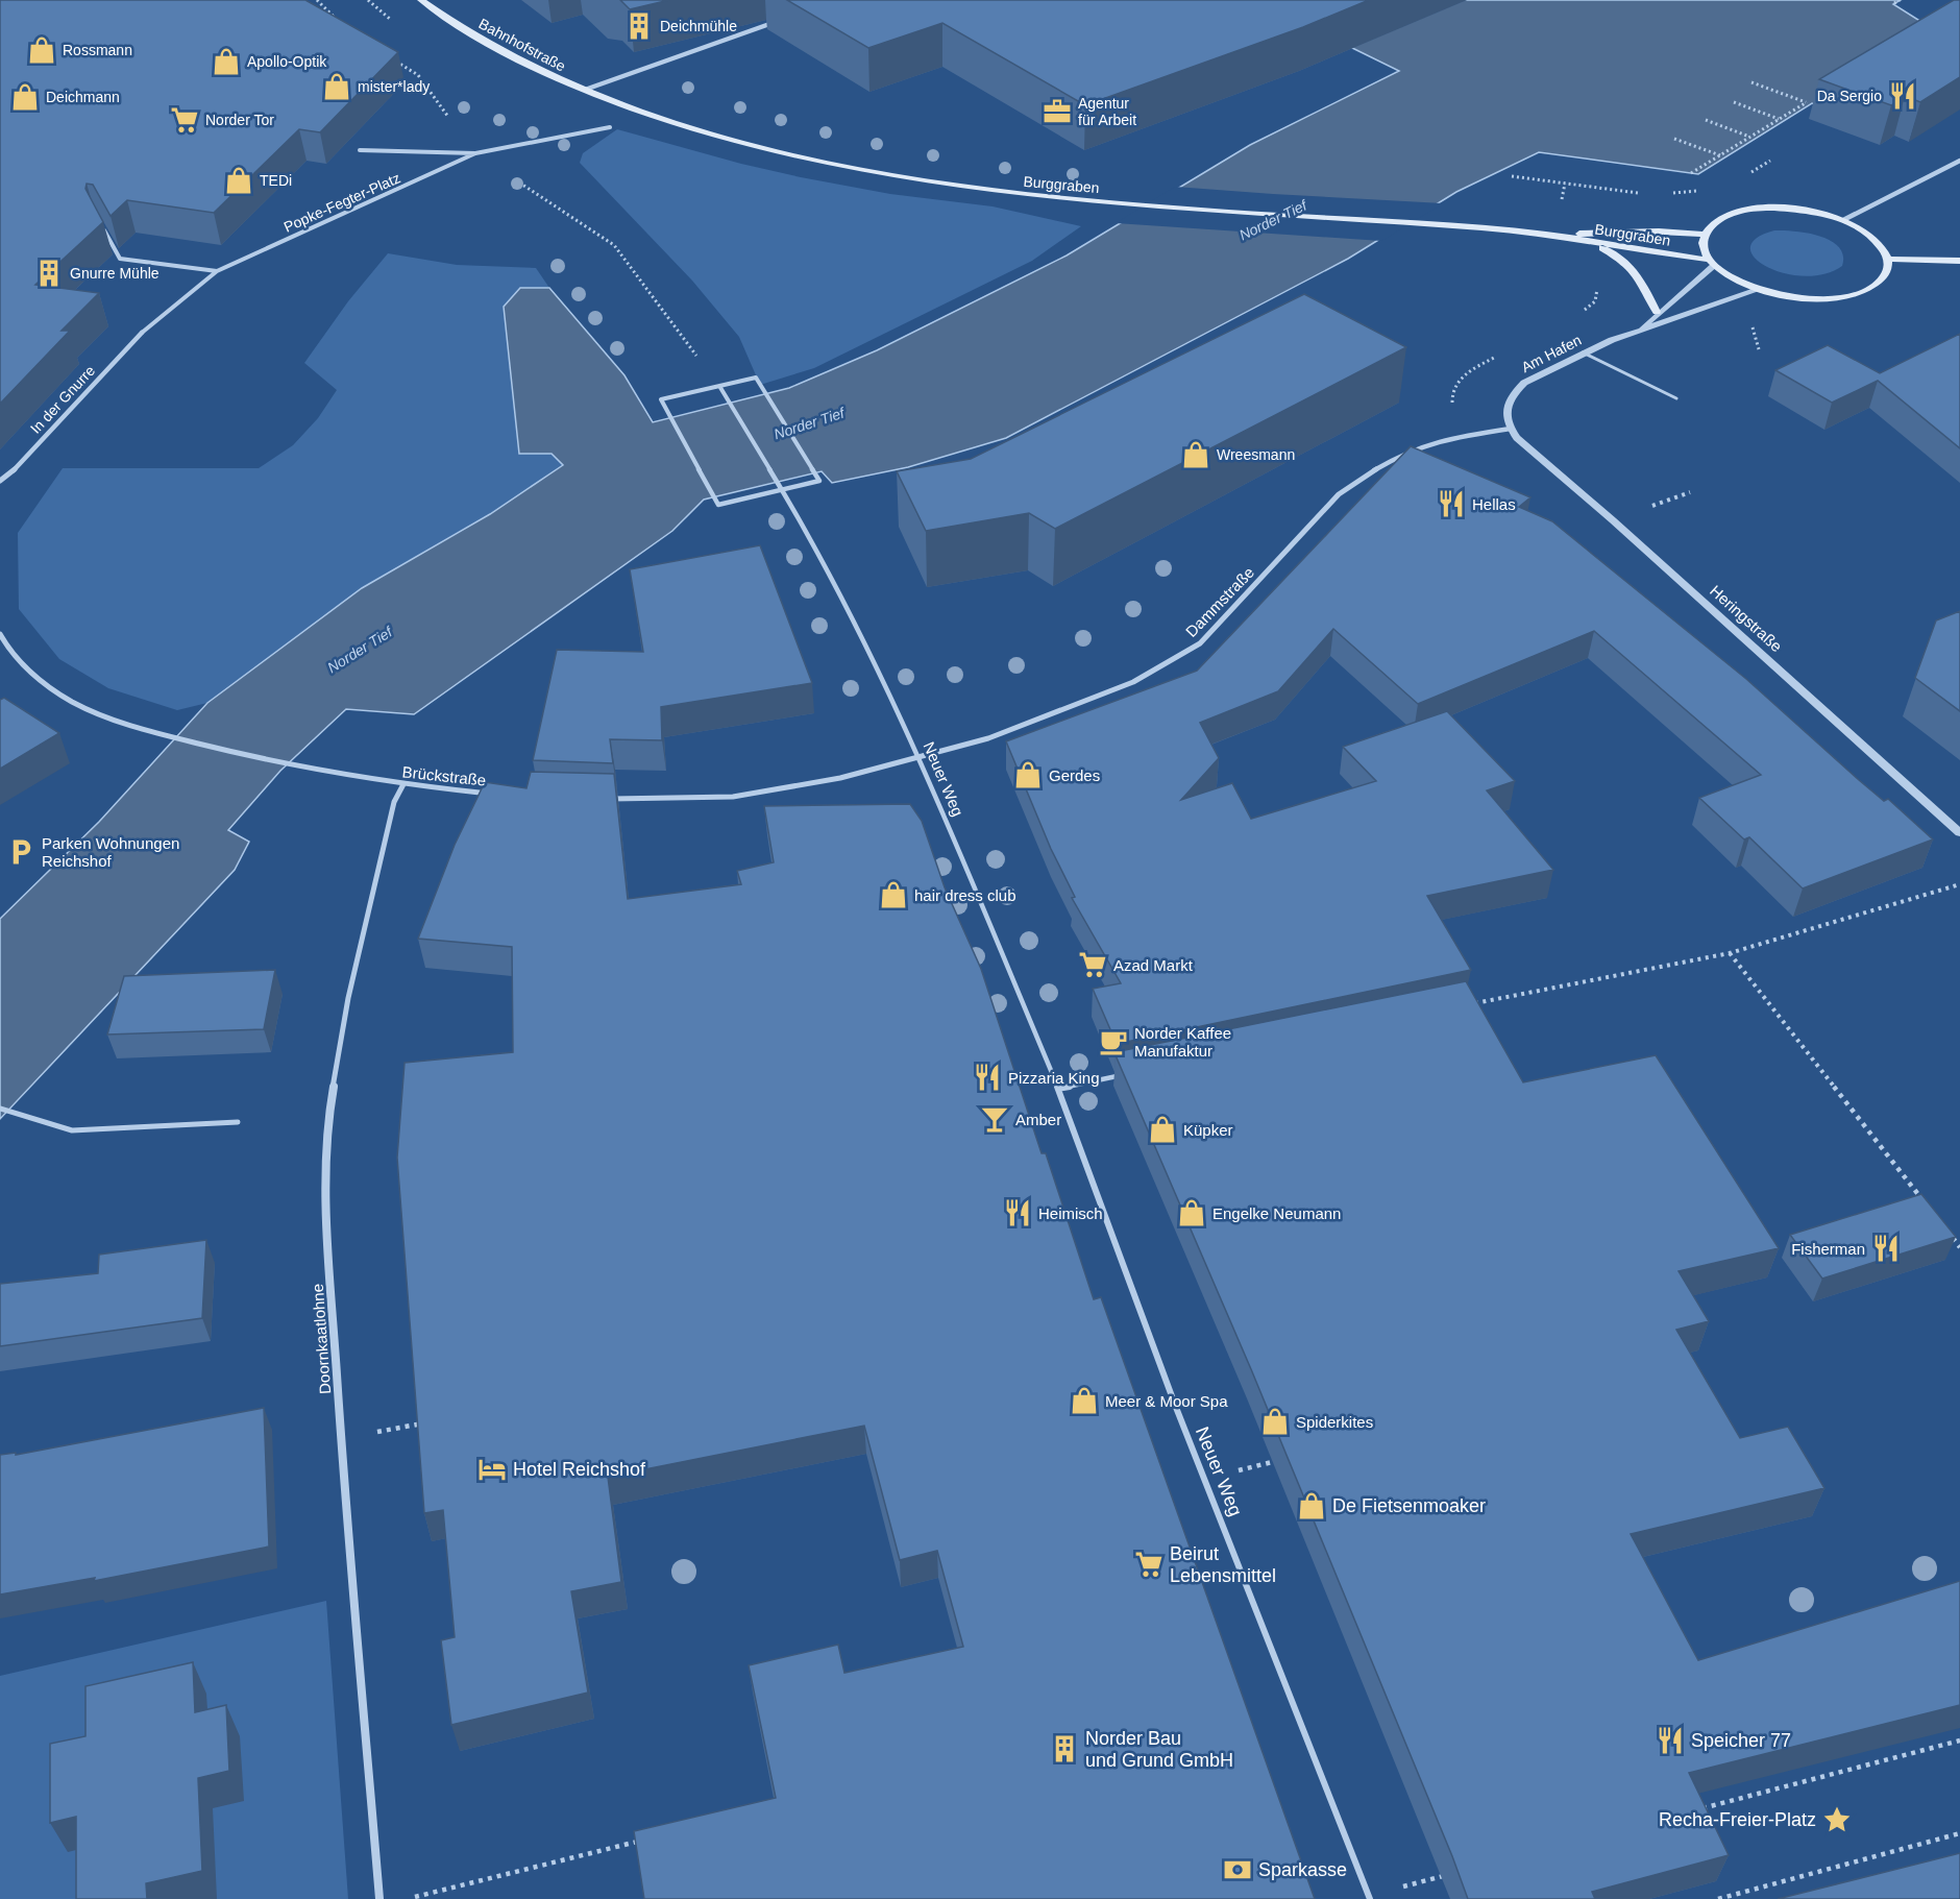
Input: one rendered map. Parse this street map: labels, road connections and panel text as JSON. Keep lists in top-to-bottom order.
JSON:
{
  "streets": {
    "main road": ["Bahnhofstraße", "Burggraben"],
    "street": [
      "Popke-Fegter-Platz",
      "Am Hafen",
      "In der Gnurre",
      "Dammstraße",
      "Heringstraße",
      "Brückstraße",
      "Neuer Weg",
      "Doornkaatlohne"
    ]
  },
  "crossings": [
    ["Bahnhofstraße", "Burggraben"],
    ["Burggraben", "Am Hafen"],
    ["Popke-Fegter-Platz", "In der Gnurre"],
    ["Am Hafen", "Dammstraße"],
    ["Am Hafen", "Heringstraße"],
    ["Dammstraße", "Heringstraße"],
    ["Dammstraße", "Neuer Weg"],
    ["Brückstraße", "Doornkaatlohne"]
  ],
  "water": ["Norder Tief"],
  "places": {
    "building": ["Deichmühle", "Gnurre Mühle", "Norder Bau und Grund GmbH"],
    "shop": [
      "Rossmann",
      "Apollo-Optik",
      "mister*lady",
      "Deichmann",
      "TEDi",
      "Wreesmann",
      "Gerdes",
      "hair dress club",
      "Küpker",
      "Engelke Neumann",
      "Meer & Moor Spa",
      "Spiderkites",
      "De Fietsenmoaker"
    ],
    "restaurant": [
      "Da Sergio",
      "Hellas",
      "Pizzaria King",
      "Heimisch",
      "Fisherman",
      "Speicher 77"
    ],
    "office": ["Agentur für Arbeit"],
    "supermarket": ["Norder Tor", "Azad Markt", "Beirut Lebensmittel"],
    "parking": ["Parken Wohnungen Reichshof"],
    "cafe": ["Norder Kaffee Manufaktur"],
    "bar": ["Amber"],
    "hotel": ["Hotel Reichshof"],
    "place": ["Recha-Freier-Platz"],
    "bank": ["Sparkasse"]
  }
}
